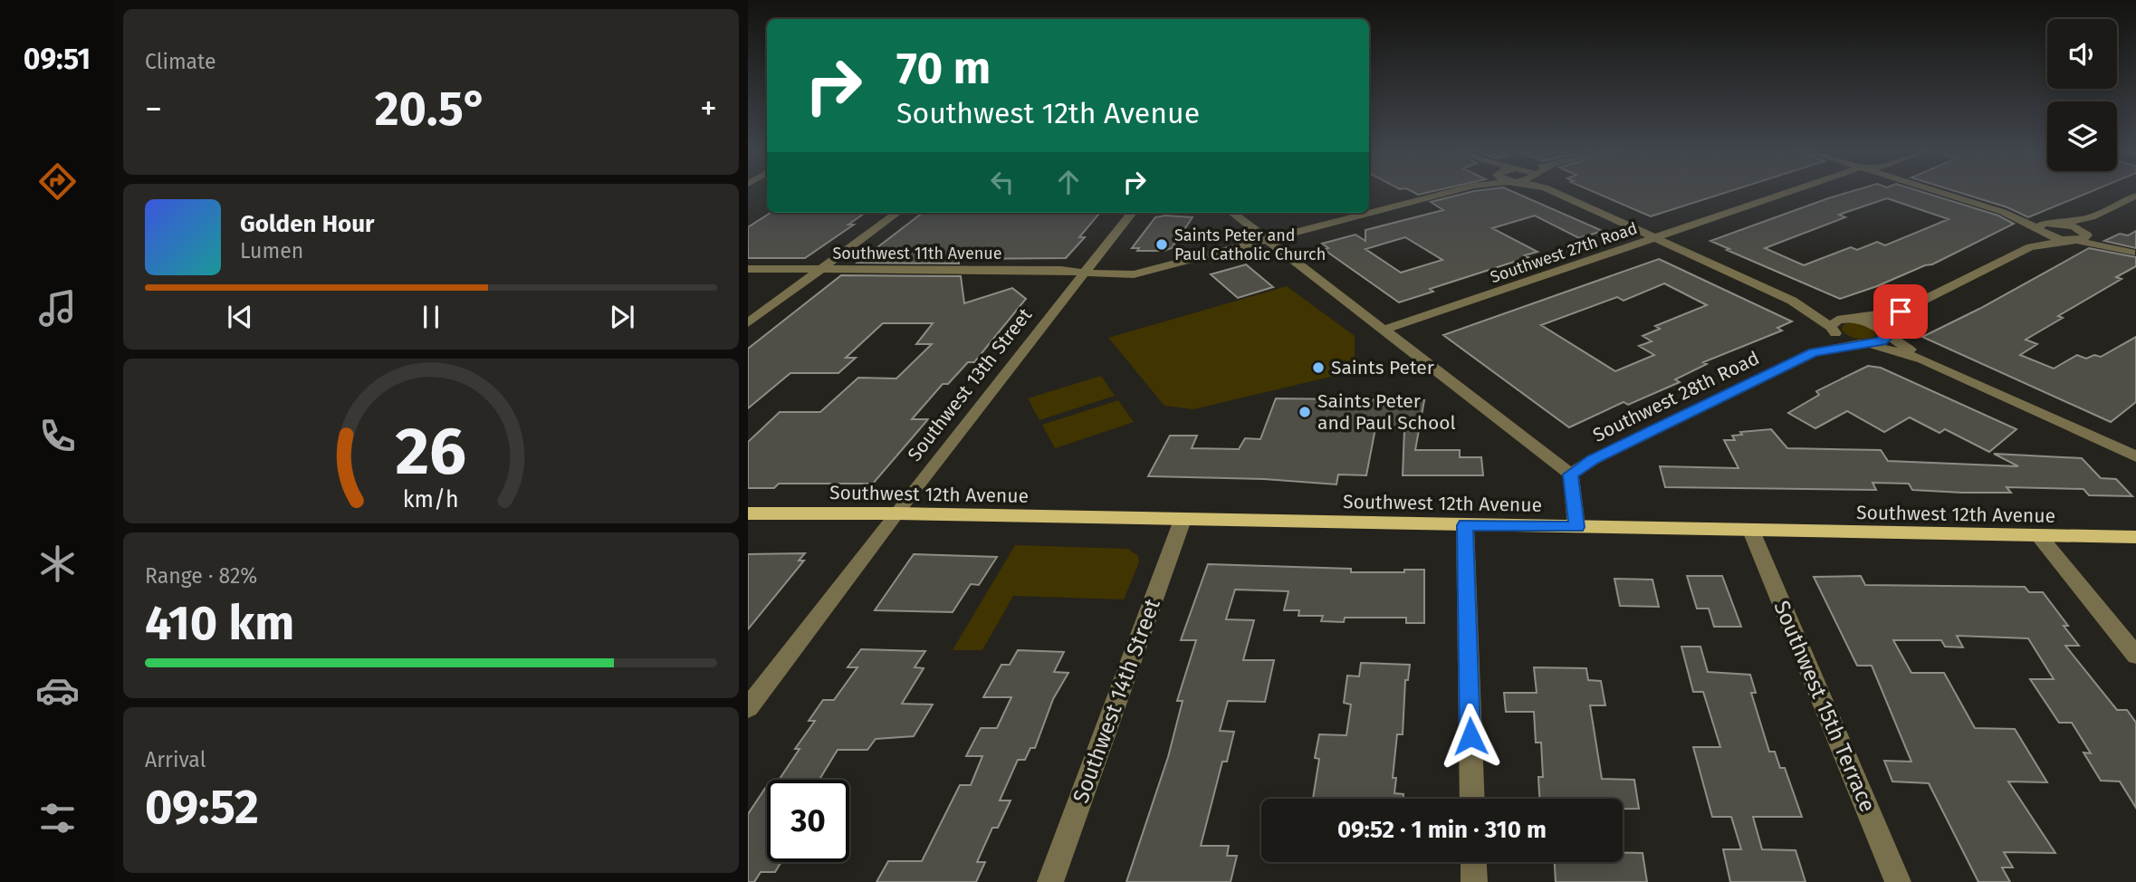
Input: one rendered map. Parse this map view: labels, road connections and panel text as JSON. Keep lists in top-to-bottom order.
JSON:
{
  "streets": {
    "main road": ["Southwest 12th Avenue"],
    "street": [
      "Southwest 27th Road",
      "Southwest 11th Avenue",
      "Southwest 13th Street",
      "Southwest 28th Road",
      "Southwest 14th Street",
      "Southwest 15th Terrace"
    ]
  },
  "crossings": [
    ["Southwest 11th Avenue", "Southwest 13th Street"],
    ["Southwest 13th Street", "Southwest 12th Avenue"],
    ["Southwest 12th Avenue", "Southwest 14th Street"],
    ["Southwest 12th Avenue", "Southwest 15th Terrace"]
  ],
  "places": ["Saints Peter and Paul Catholic Church", "Saints Peter", "Saints Peter and Paul School"],
  "page": {
    "tabs": "09:51",
    "tile": [
      "Climate",
      ["Range · 82%", "410 km"],
      ["Arrival", "09:52"]
    ],
    "turn": ["70 m", "Southwest 12th Avenue"],
    "heat": ["−", "20.5°", "+"],
    "song": ["Golden Hour", "Lumen"],
    "limit": "30",
    "trip": "09:52 · 1 min · 310 m",
    "gauge": ["26", "km/h"]
  }
}
